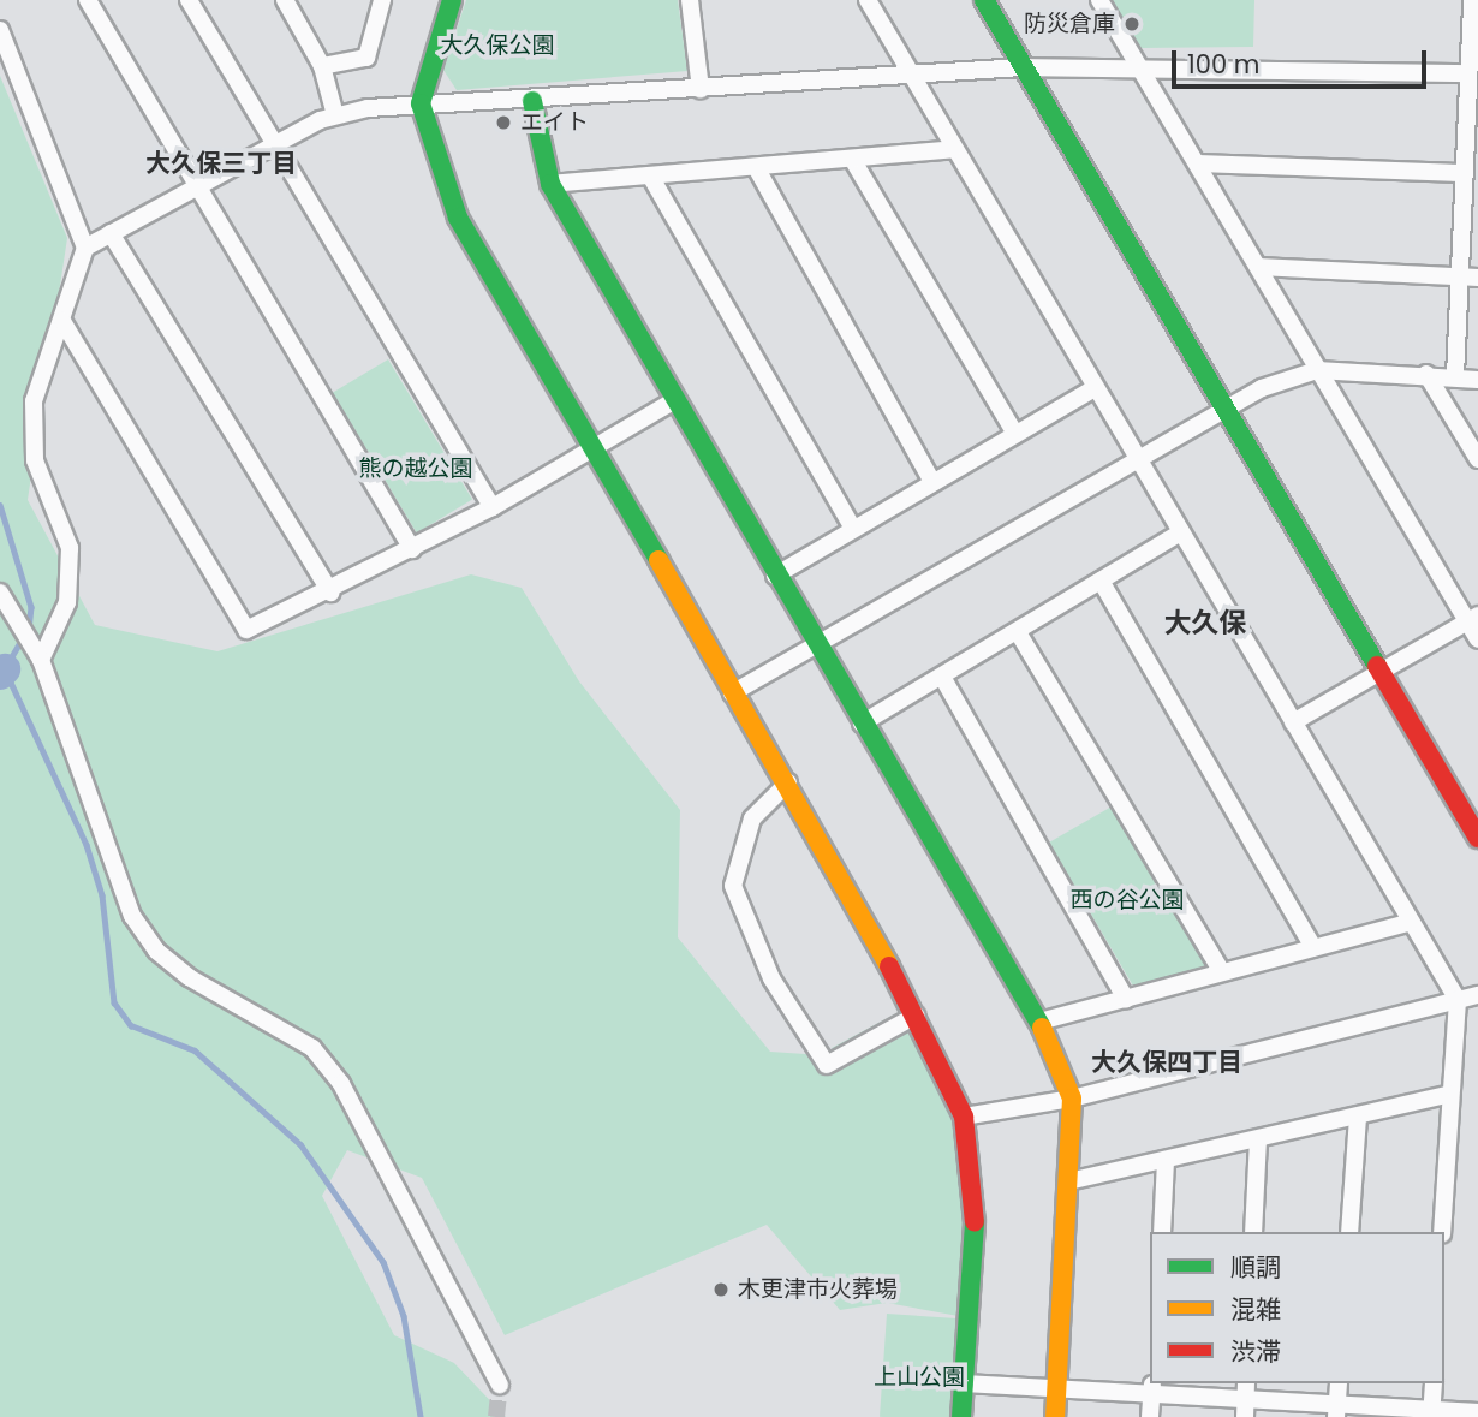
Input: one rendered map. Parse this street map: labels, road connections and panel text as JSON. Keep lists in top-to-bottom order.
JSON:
{
  "districts": ["大久保三丁目", "大久保", "大久保四丁目"],
  "parks": [
    "大久保公園",
    "熊の越公園",
    "西の谷公園",
    "上山公園"
  ],
  "places": ["防災倉庫", "エイト", "木更津市火葬場"],
  "legend": ["順調", "混雑", "渋滞"],
  "scale_bar": "100 m"
}
